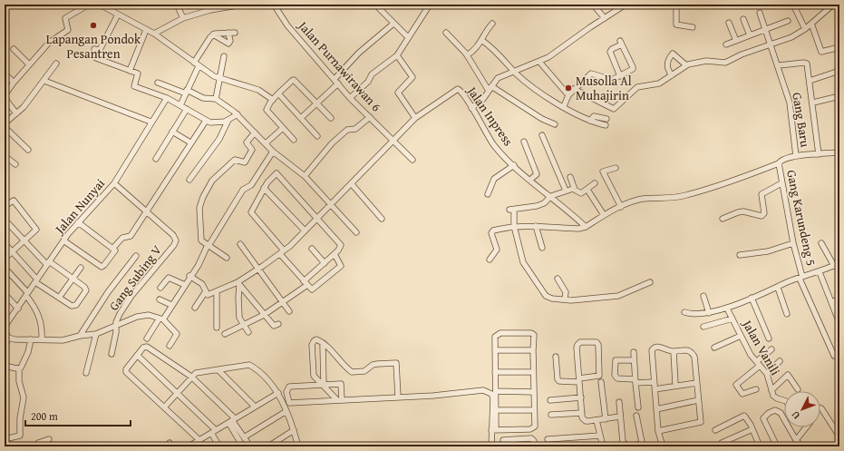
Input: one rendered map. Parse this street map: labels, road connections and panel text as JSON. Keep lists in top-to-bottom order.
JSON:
{
  "streets": {
    "street": [
      "Jalan Purnawirawan 6",
      "Jalan Inpress",
      "Gang Baru",
      "Jalan Nunyai",
      "Gang Karundeng 5",
      "Gang Subing V",
      "Jalan Vanili"
    ]
  },
  "crossings": [
    ["Jalan Purnawirawan 6", "Jalan Inpress"],
    ["Jalan Nunyai", "Gang Subing V"]
  ],
  "places": ["Lapangan Pondok Pesantren", "Musolla Al Muhajirin"],
  "scale_bar": "200 m",
  "north": "bottom left"
}
